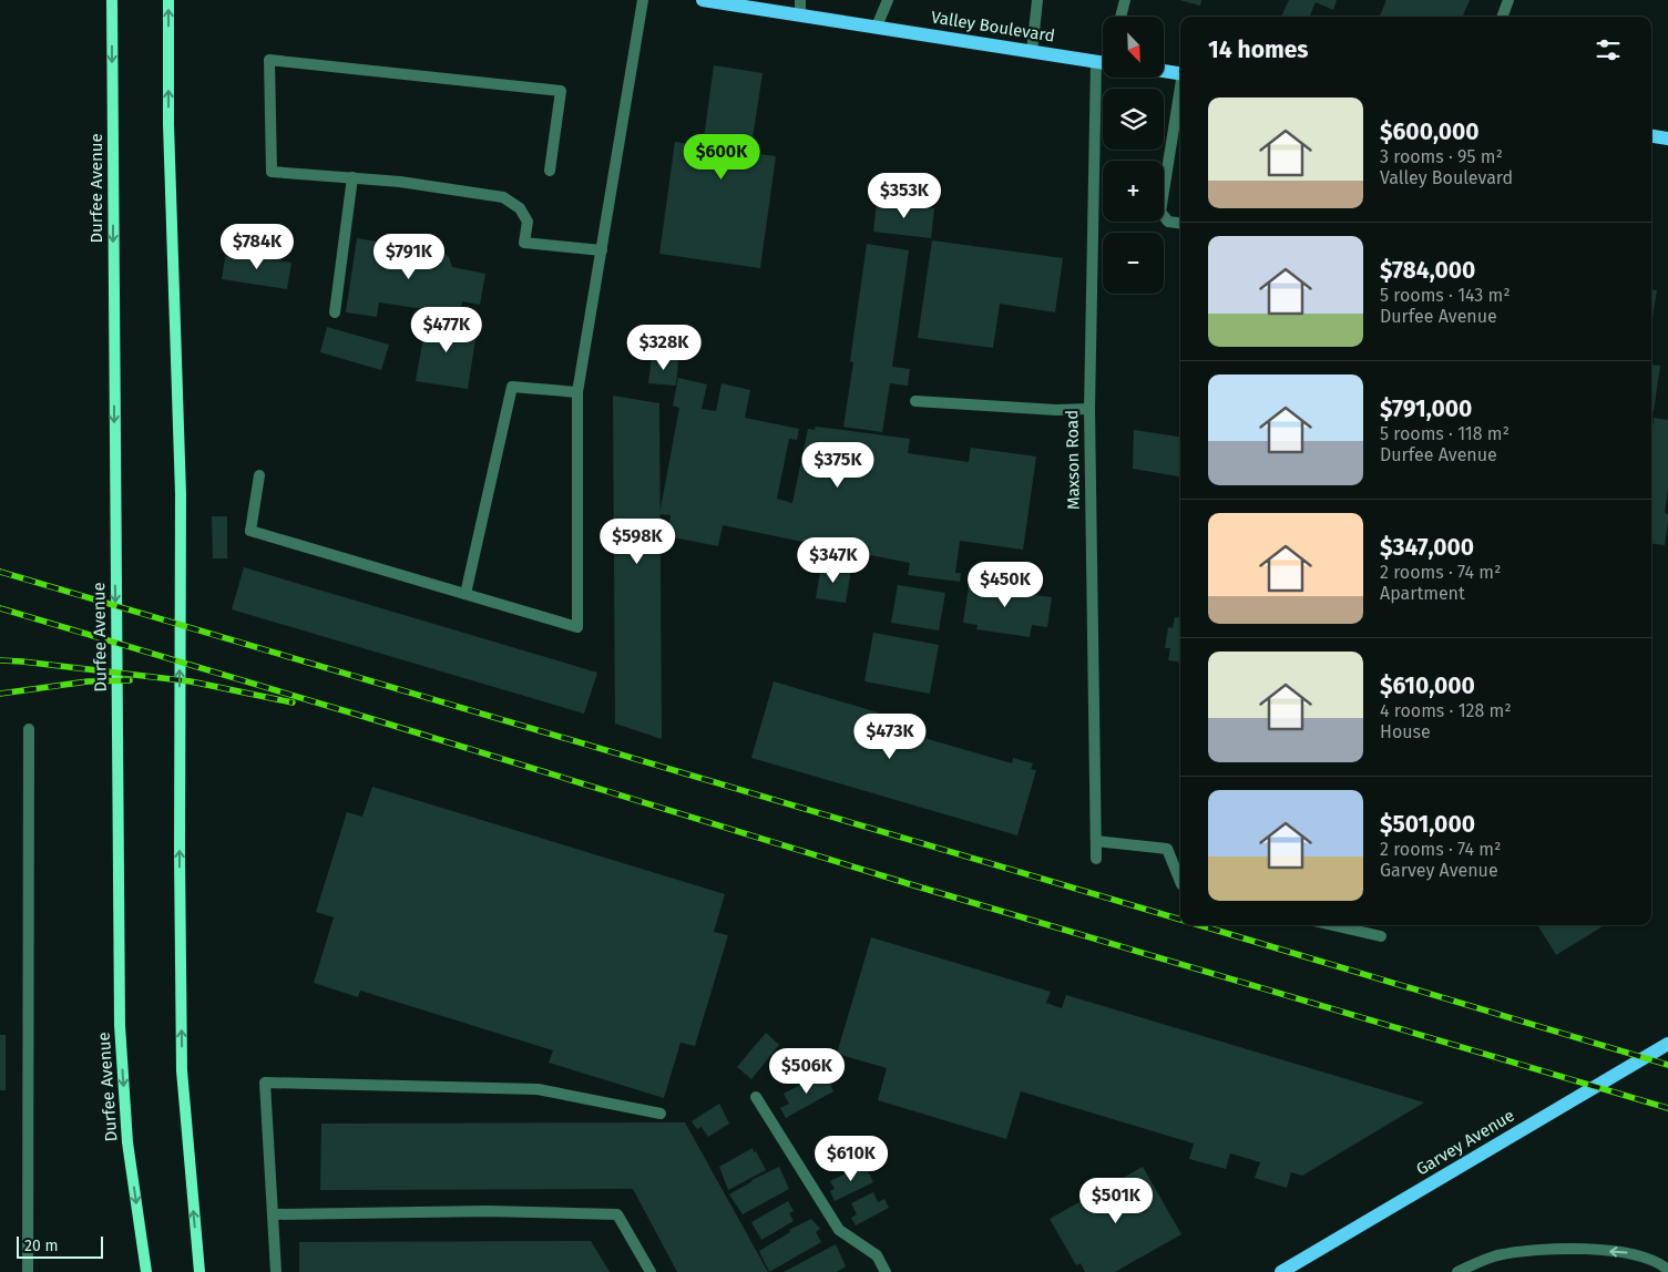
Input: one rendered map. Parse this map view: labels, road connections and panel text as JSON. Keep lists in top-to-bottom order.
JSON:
{
  "streets": {
    "main road": ["Valley Boulevard", "Durfee Avenue", "Garvey Avenue"],
    "street": ["Maxson Road"]
  },
  "scale_bar": "20 m",
  "north": "bottom right",
  "page": {
    "map_buttons": ["+", "−"],
    "heading": "14 homes",
    "list": [
      {
        "name": "$600,000",
        "note": "3 rooms · 95 m² · Valley Boulevard"
      },
      {
        "name": "$784,000",
        "note": "5 rooms · 143 m² · Durfee Avenue"
      },
      {
        "name": "$791,000",
        "note": "5 rooms · 118 m² · Durfee Avenue"
      },
      {
        "name": "$347,000",
        "note": "2 rooms · 74 m² · Apartment"
      },
      {
        "name": "$610,000",
        "note": "4 rooms · 128 m² · House"
      },
      {
        "name": "$501,000",
        "note": "2 rooms · 74 m² · Garvey Avenue"
      }
    ],
    "price": [
      "$600K",
      "$353K",
      "$784K",
      "$791K",
      "$477K",
      "$328K",
      "$375K",
      "$598K",
      "$347K",
      "$450K",
      "$473K",
      "$506K",
      "$610K",
      "$501K"
    ],
    "scale": "20 m"
  }
}
